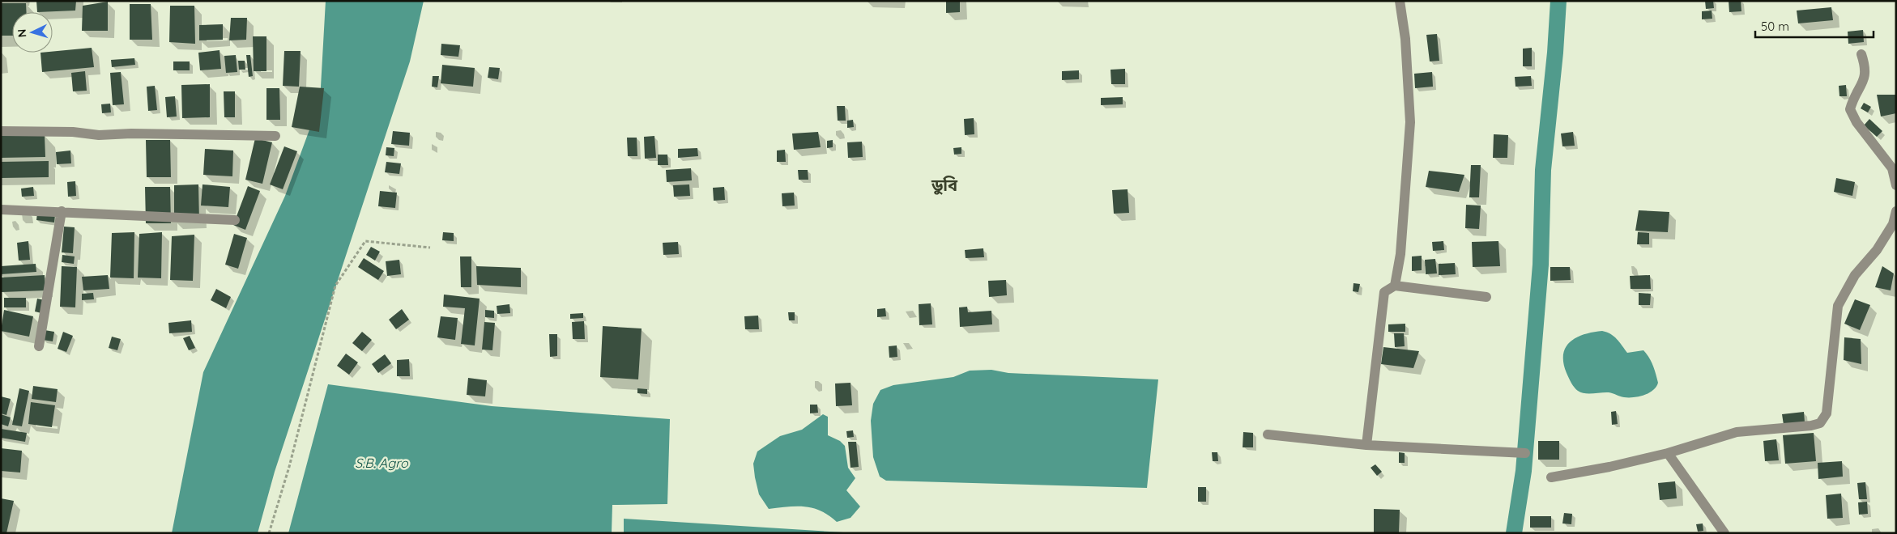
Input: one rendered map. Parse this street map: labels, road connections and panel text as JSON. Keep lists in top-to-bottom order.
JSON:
{
  "districts": ["ডুবি"],
  "water": ["S.B. Agro"],
  "scale_bar": "50 m",
  "north": "left"
}
